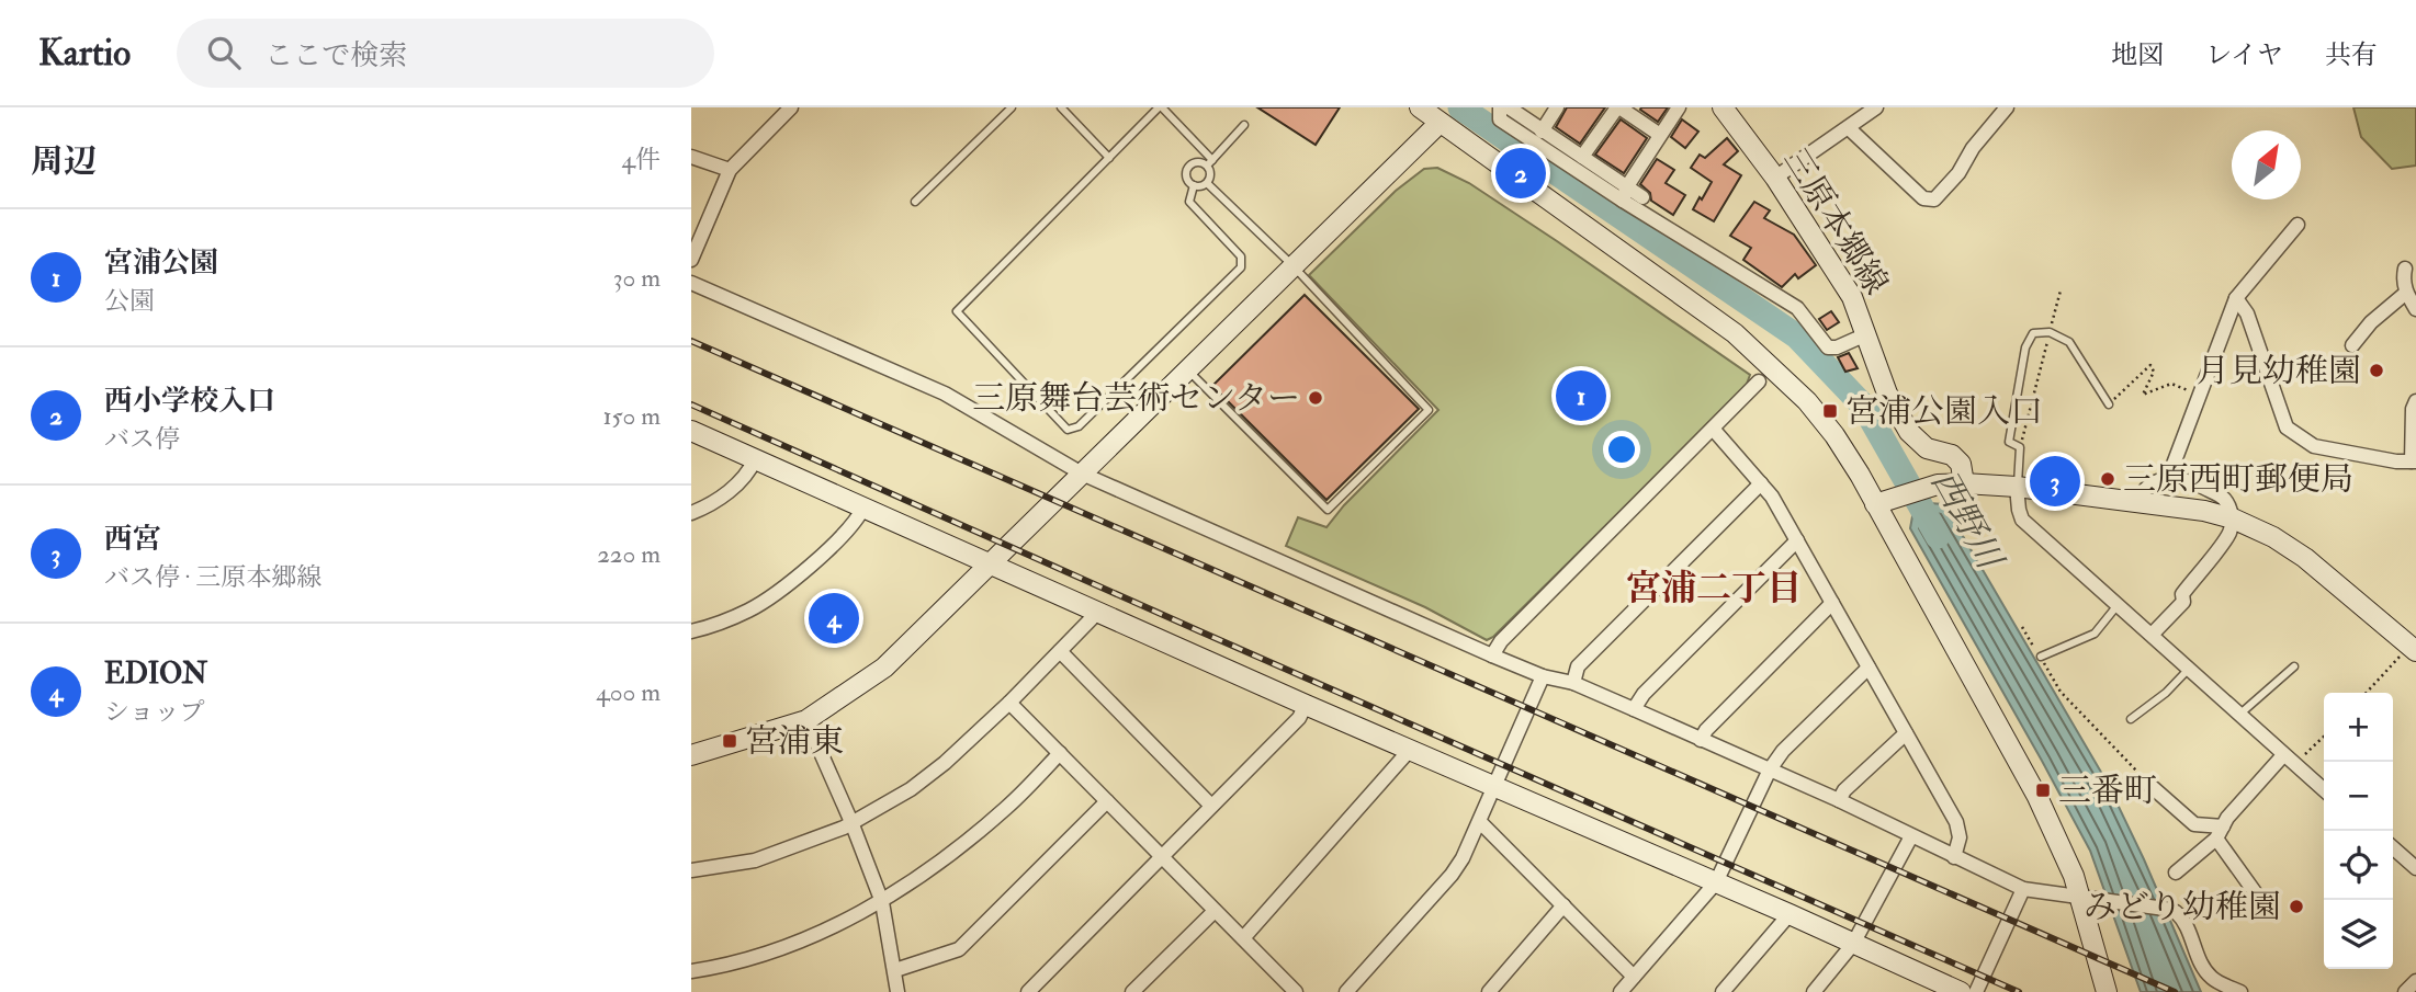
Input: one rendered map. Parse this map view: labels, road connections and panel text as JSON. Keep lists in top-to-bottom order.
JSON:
{
  "streets": {
    "street": ["三原本郷線"]
  },
  "districts": ["宮浦二丁目"],
  "water": ["西野川"],
  "places": {
    "other": [
      "月見幼稚園",
      "三原舞台芸術センター",
      "三原西町郵便局",
      "みどり幼稚園"
    ],
    "transit": ["宮浦公園入口", "宮浦東", "三番町"]
  },
  "north": "top right",
  "page": {
    "header": "Kartio",
    "search": "ここで検索",
    "nav": ["地図", "レイヤ", "共有"],
    "heading": ["周辺", "4件"],
    "pins": [
      "2",
      "1",
      "3",
      "4"
    ],
    "list": [
      {
        "mark": "1",
        "name": "宮浦公園",
        "note": "公園",
        "value": "30 m"
      },
      {
        "mark": "2",
        "name": "西小学校入口",
        "note": "バス停",
        "value": "150 m"
      },
      {
        "mark": "3",
        "name": "西宮",
        "note": "バス停 · 三原本郷線",
        "value": "220 m"
      },
      {
        "mark": "4",
        "name": "EDION",
        "note": "ショップ",
        "value": "400 m"
      }
    ],
    "map_buttons": ["+", "−"]
  }
}
